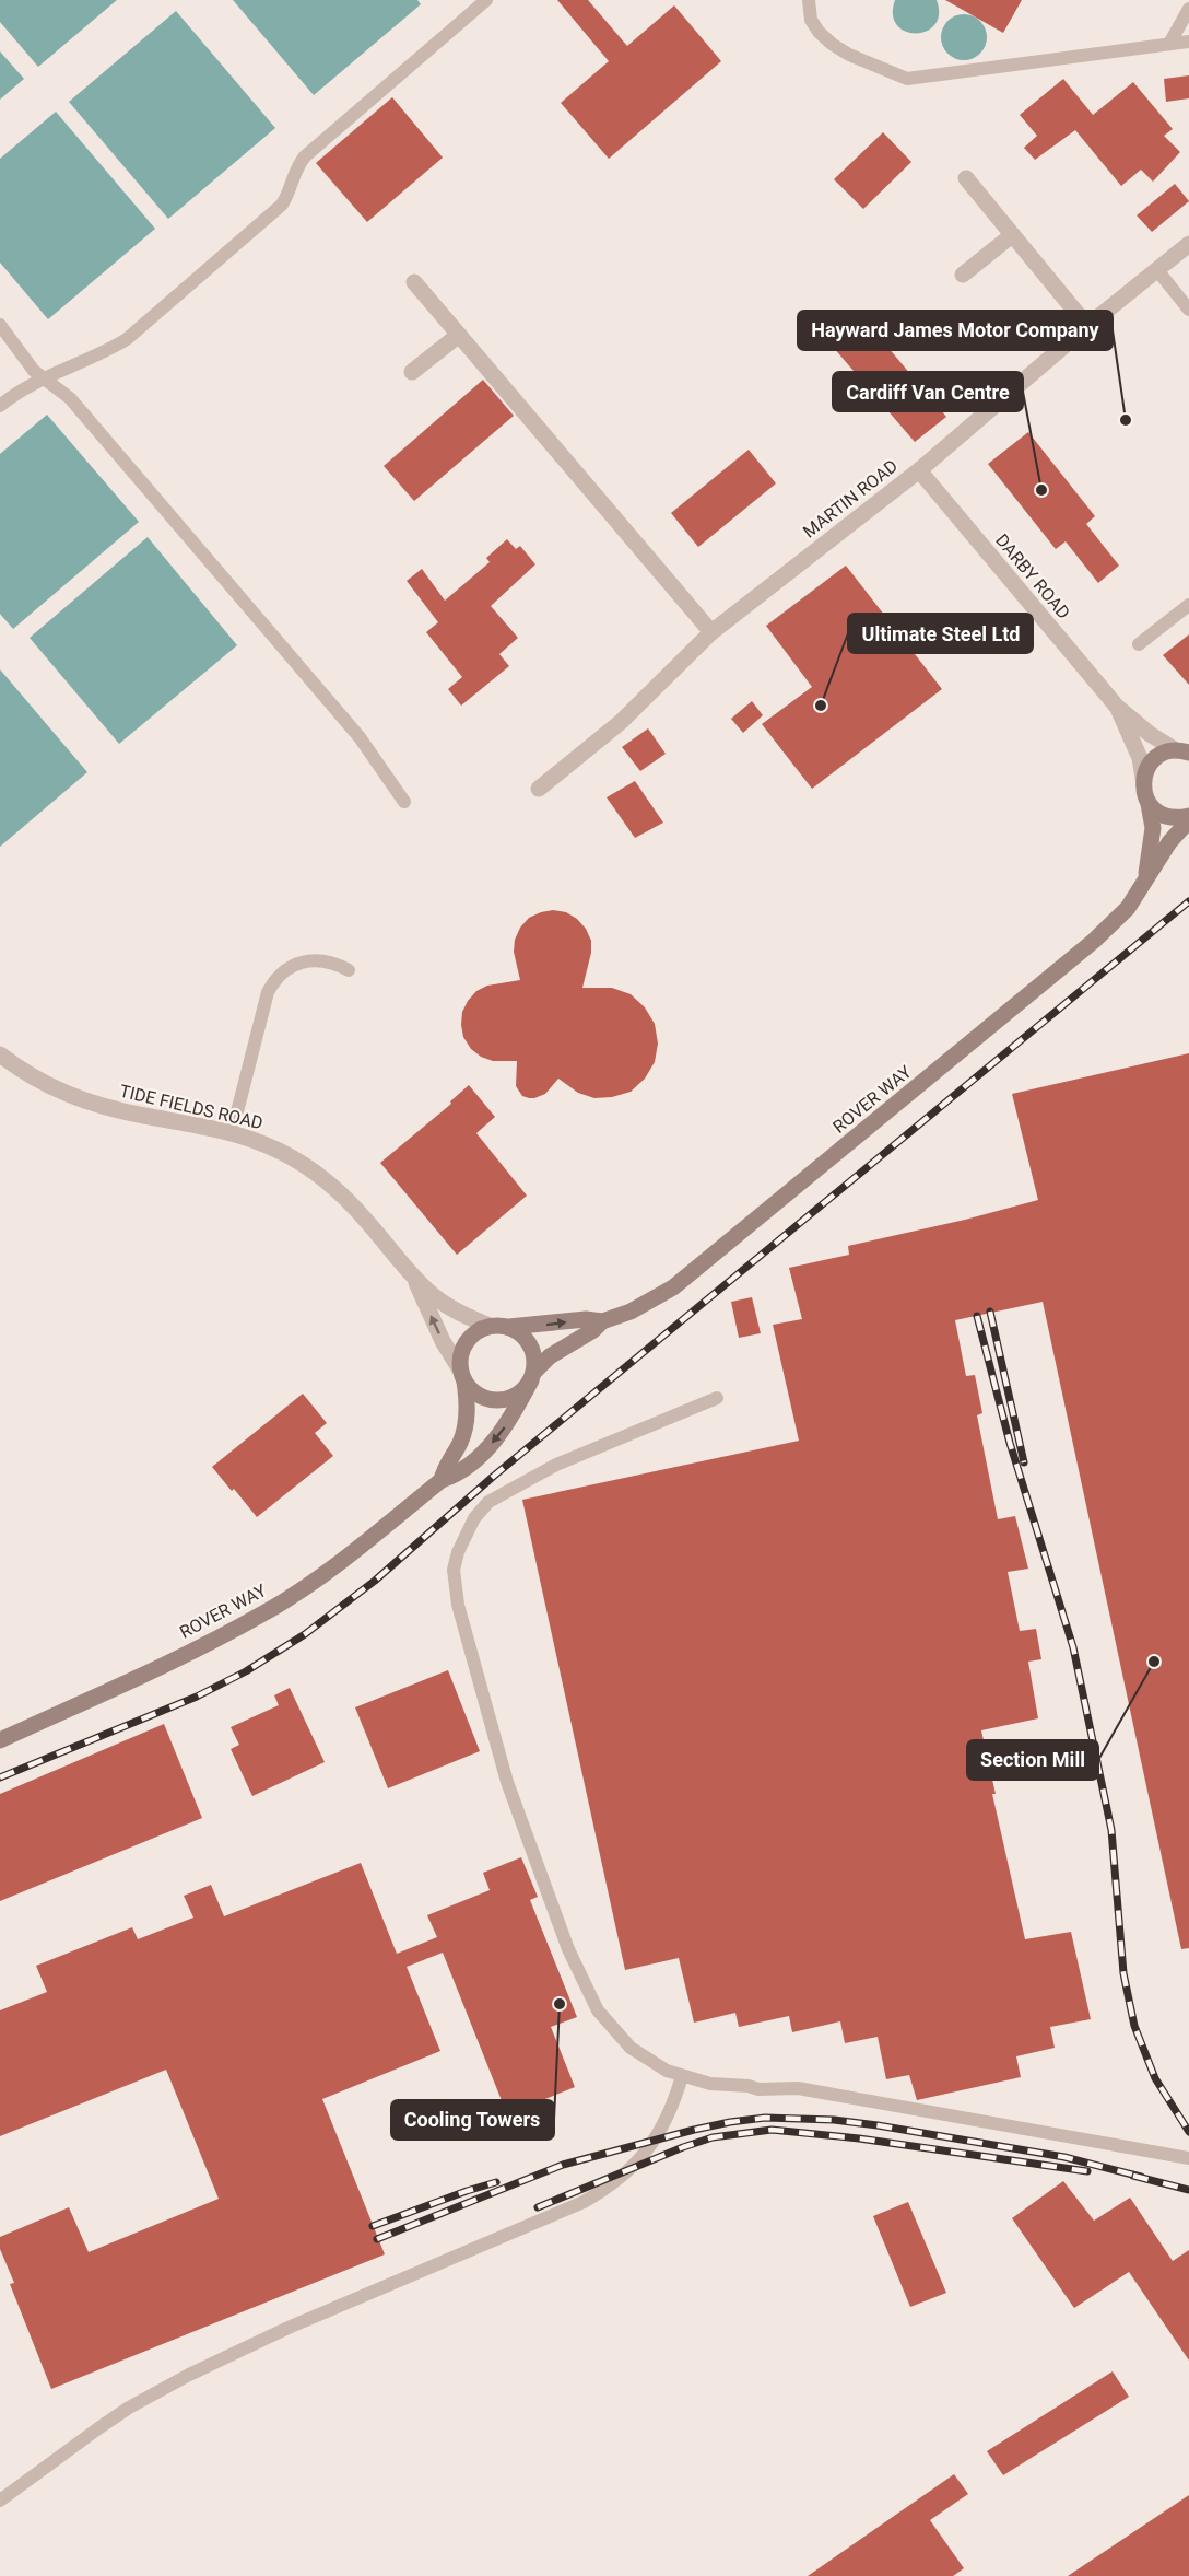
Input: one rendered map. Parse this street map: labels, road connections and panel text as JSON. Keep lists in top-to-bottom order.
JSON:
{
  "streets": {
    "street": [
      "MARTIN ROAD",
      "DARBY ROAD",
      "ROVER WAY",
      "TIDE FIELDS ROAD"
    ]
  },
  "crossings": [
    ["MARTIN ROAD", "DARBY ROAD"],
    ["DARBY ROAD", "ROVER WAY"],
    ["ROVER WAY", "TIDE FIELDS ROAD"]
  ],
  "places": [
    "Hayward James Motor Company",
    "Cardiff Van Centre",
    "Ultimate Steel Ltd",
    "Section Mill",
    "Cooling Towers"
  ]
}
